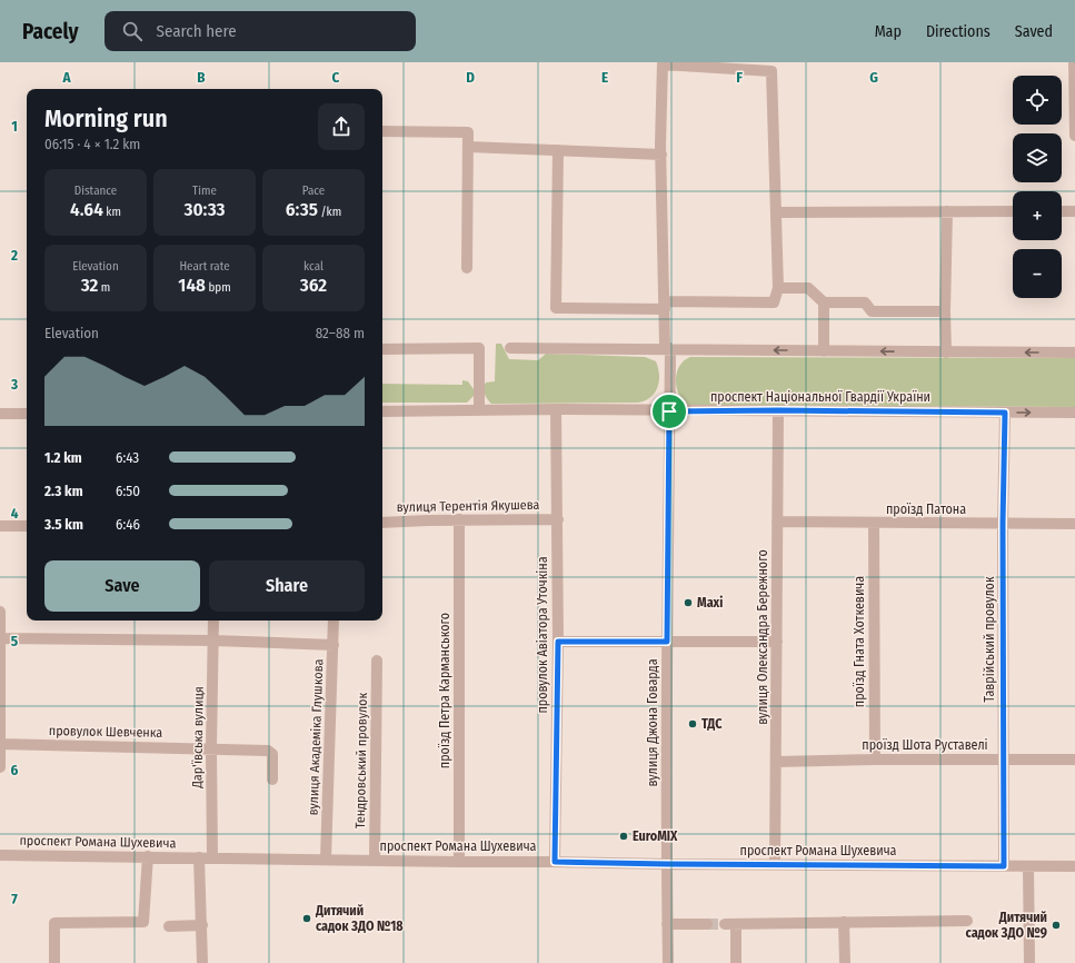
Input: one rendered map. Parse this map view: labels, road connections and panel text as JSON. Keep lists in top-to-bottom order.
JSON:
{
  "streets": {
    "street": [
      "проспект Національної Гвардії України",
      "вулиця Терентія Якушева",
      "проїзд Патона",
      "провулок Авіатора Уточкіна",
      "вулиця Олександра Бережного",
      "Таврійський провулок",
      "проїзд Гната Хоткевича",
      "проїзд Петра Карманського",
      "вулиця Джона Говарда",
      "провулок Шевченка",
      "Дар'ївська вулиця",
      "вулиця Академіка Глушкова",
      "проїзд Шота Руставелі",
      "Тендровський провулок",
      "проспект Романа Шухевича"
    ]
  },
  "crossings": [
    ["проспект Національної Гвардії України", "провулок Авіатора Уточкіна"],
    ["проспект Національної Гвардії України", "вулиця Олександра Бережного"],
    ["проспект Національної Гвардії України", "Таврійський провулок"],
    ["проспект Національної Гвардії України", "вулиця Джона Говарда"],
    ["вулиця Терентія Якушева", "провулок Авіатора Уточкіна"],
    ["вулиця Терентія Якушева", "проїзд Петра Карманського"],
    ["проїзд Патона", "вулиця Олександра Бережного"],
    ["проїзд Патона", "Таврійський провулок"],
    ["проїзд Патона", "проїзд Гната Хоткевича"],
    ["провулок Авіатора Уточкіна", "проспект Романа Шухевича"],
    ["вулиця Олександра Бережного", "проїзд Шота Руставелі"],
    ["вулиця Олександра Бережного", "проспект Романа Шухевича"],
    ["Таврійський провулок", "проїзд Шота Руставелі"],
    ["Таврійський провулок", "проспект Романа Шухевича"],
    ["проїзд Гната Хоткевича", "проїзд Шота Руставелі"],
    ["проїзд Петра Карманського", "проспект Романа Шухевича"],
    ["вулиця Джона Говарда", "проспект Романа Шухевича"],
    ["провулок Шевченка", "Дар'ївська вулиця"],
    ["Дар'ївська вулиця", "проспект Романа Шухевича"],
    ["вулиця Академіка Глушкова", "проспект Романа Шухевича"],
    ["Тендровський провулок", "проспект Романа Шухевича"]
  ],
  "places": [
    "Maxi",
    "ТДС",
    "EuroMIX",
    "Дитячий садок ЗДО №18",
    "Дитячий садок ЗДО №9"
  ],
  "page": {
    "header": "Pacely",
    "search": "Search here",
    "nav": ["Map", "Directions", "Saved"],
    "map_buttons": ["+", "−"],
    "heading": ["Morning run", "06:15 · 4 × 1.2 km"],
    "stats": [
      ["Distance", "4.64 km"],
      ["Time", "30:33"],
      ["Pace", "6:35 /km"],
      ["Elevation", "32 m"],
      ["Heart rate", "148 bpm"],
      ["kcal", "362"]
    ],
    "chart": ["Elevation", "82–88 m"],
    "list": [
      {
        "name": "1.2 km",
        "note": "6:43"
      },
      {
        "name": "2.3 km",
        "note": "6:50"
      },
      {
        "name": "3.5 km",
        "note": "6:46"
      }
    ],
    "buttons": ["Save", "Share"]
  },
  "grid": {
    "columns": [
      "A",
      "B",
      "C",
      "D",
      "E",
      "F",
      "G"
    ],
    "rows": [
      "1",
      "2",
      "3",
      "4",
      "5",
      "6",
      "7"
    ]
  }
}
